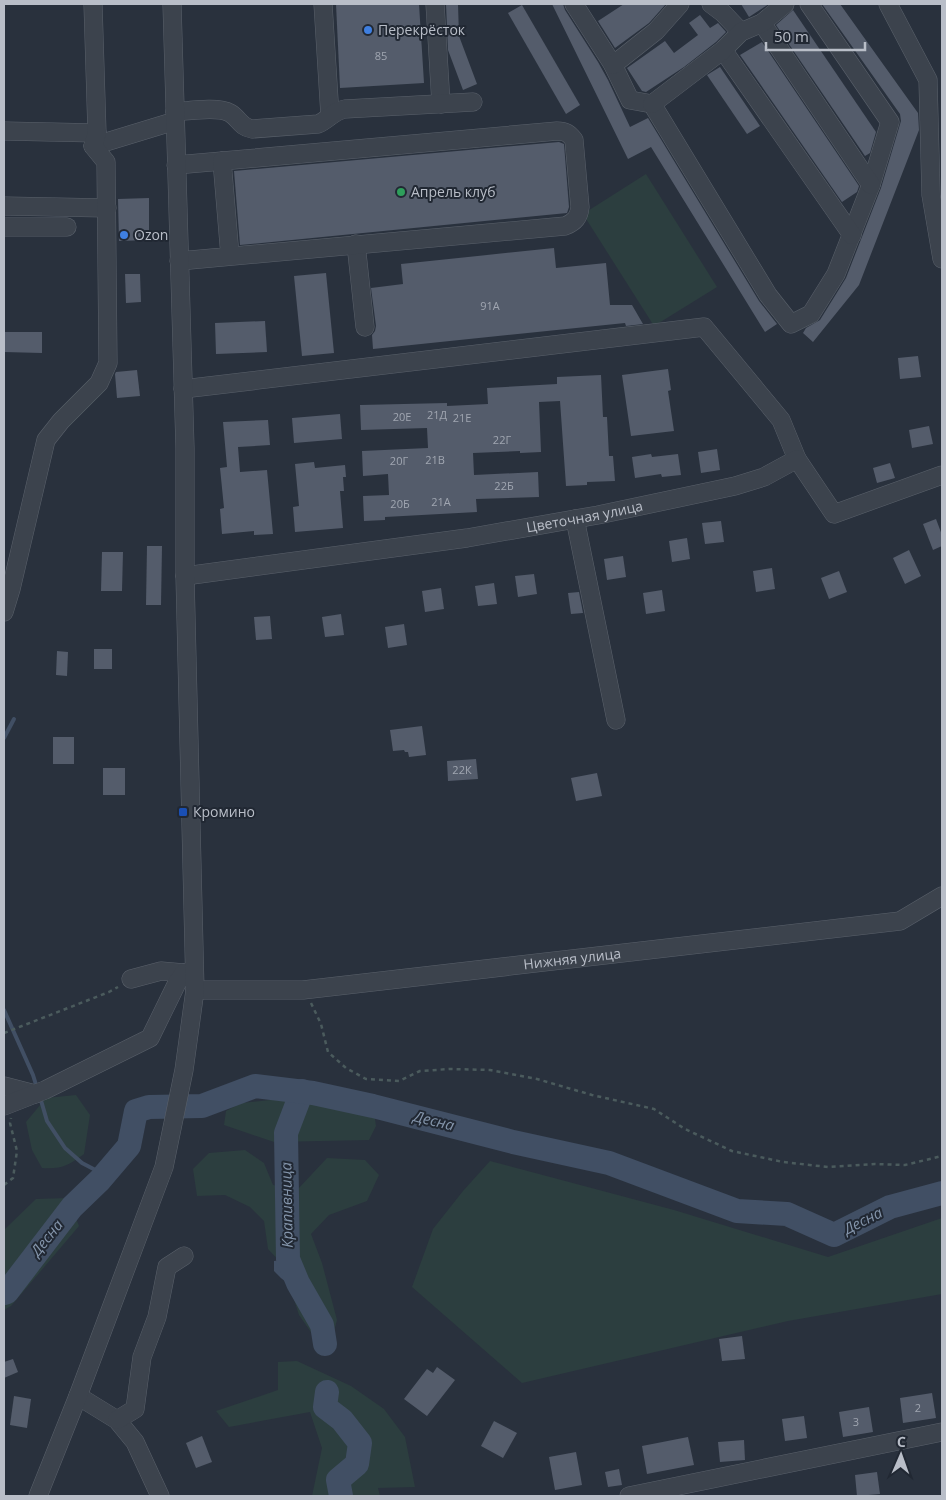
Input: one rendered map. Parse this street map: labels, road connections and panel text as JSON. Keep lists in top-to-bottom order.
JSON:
{
  "streets": {
    "street": ["Цветочная улица", "Нижняя улица"]
  },
  "water": ["Десна", "Крапивница"],
  "places": {
    "other": ["Перекрёсток", "Апрель клуб", "Ozon"],
    "transit": ["Кромино"]
  },
  "house_numbers": [
    "85",
    "91А",
    "21Д",
    "20Е",
    "21Е",
    "22Г",
    "21В",
    "20Г",
    "22Б",
    "21А",
    "20Б",
    "22К",
    "2",
    "3"
  ],
  "scale_bar": "50 m",
  "north": "top"
}
